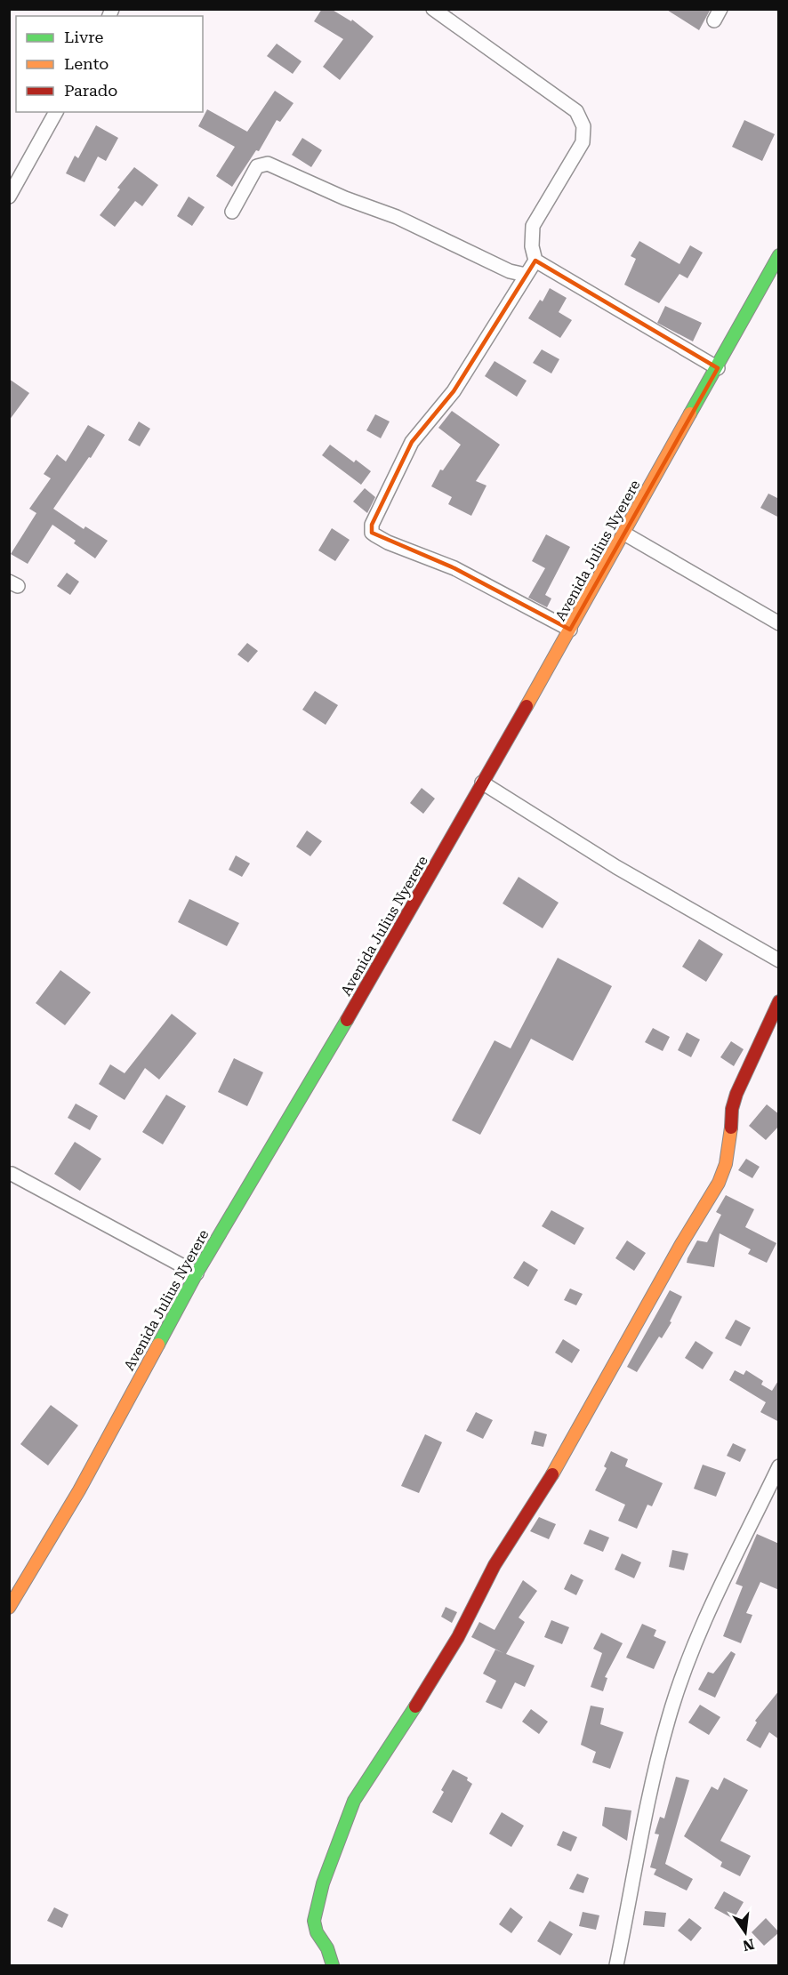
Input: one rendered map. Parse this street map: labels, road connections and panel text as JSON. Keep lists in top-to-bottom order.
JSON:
{
  "streets": {
    "street": ["Avenida Julius Nyerere"]
  },
  "legend": ["Livre", "Lento", "Parado"],
  "north": "bottom"
}
